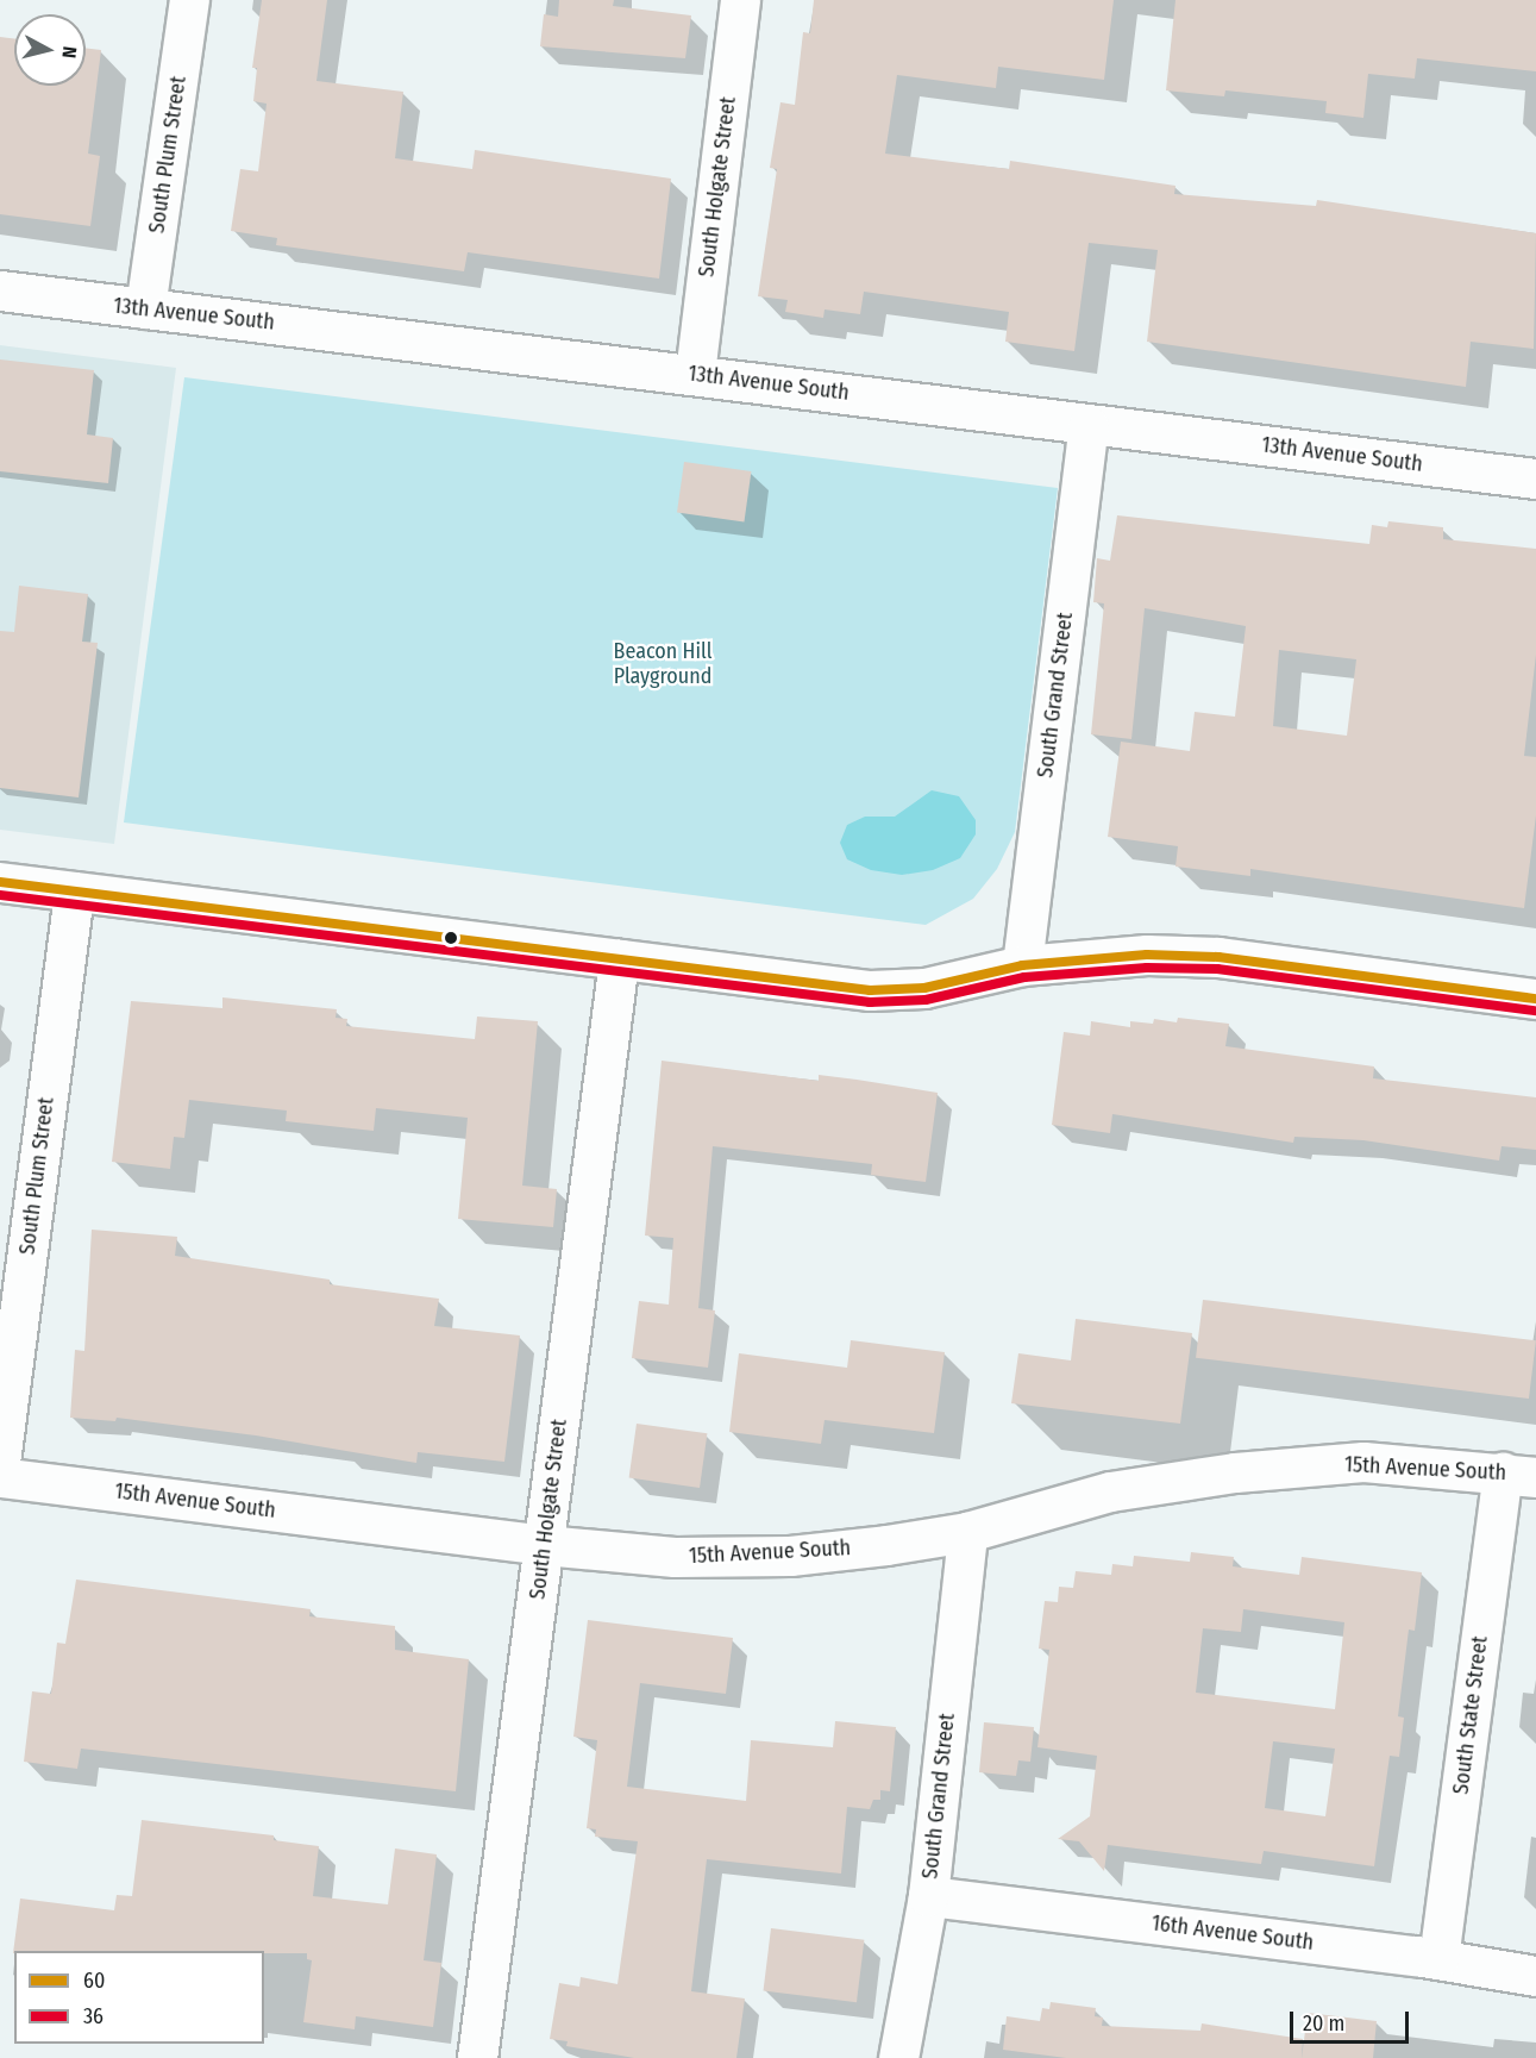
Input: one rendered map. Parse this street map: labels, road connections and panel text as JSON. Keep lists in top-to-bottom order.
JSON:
{
  "streets": {
    "street": [
      "South Plum Street",
      "South Holgate Street",
      "13th Avenue South",
      "South Grand Street",
      "15th Avenue South",
      "South State Street",
      "16th Avenue South"
    ]
  },
  "crossings": [
    ["South Plum Street", "13th Avenue South"],
    ["South Holgate Street", "13th Avenue South"],
    ["South Holgate Street", "15th Avenue South"],
    ["13th Avenue South", "South Grand Street"],
    ["South Grand Street", "15th Avenue South"],
    ["South Grand Street", "16th Avenue South"],
    ["15th Avenue South", "South State Street"],
    ["South State Street", "16th Avenue South"]
  ],
  "parks": ["Beacon Hill Playground"],
  "lines": ["transit line 60", "transit line 36"],
  "legend": ["60", "36"],
  "scale_bar": "20 m",
  "north": "right"
}
